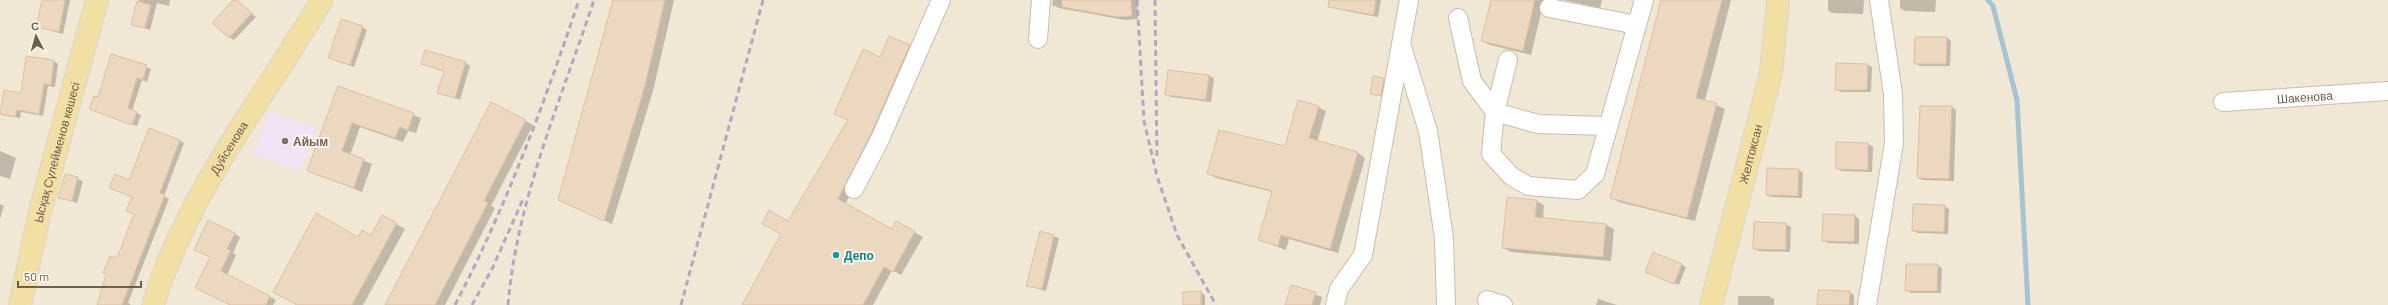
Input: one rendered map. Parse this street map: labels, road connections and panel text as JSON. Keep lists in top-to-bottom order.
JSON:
{
  "streets": {
    "main road": ["Дуйсенова", "Ысқақ Сүлейменов көшесі", "Желтоксан"],
    "street": ["Шакенова"]
  },
  "places": ["Айым", "Депо"],
  "scale_bar": "50 m",
  "north": "top"
}
